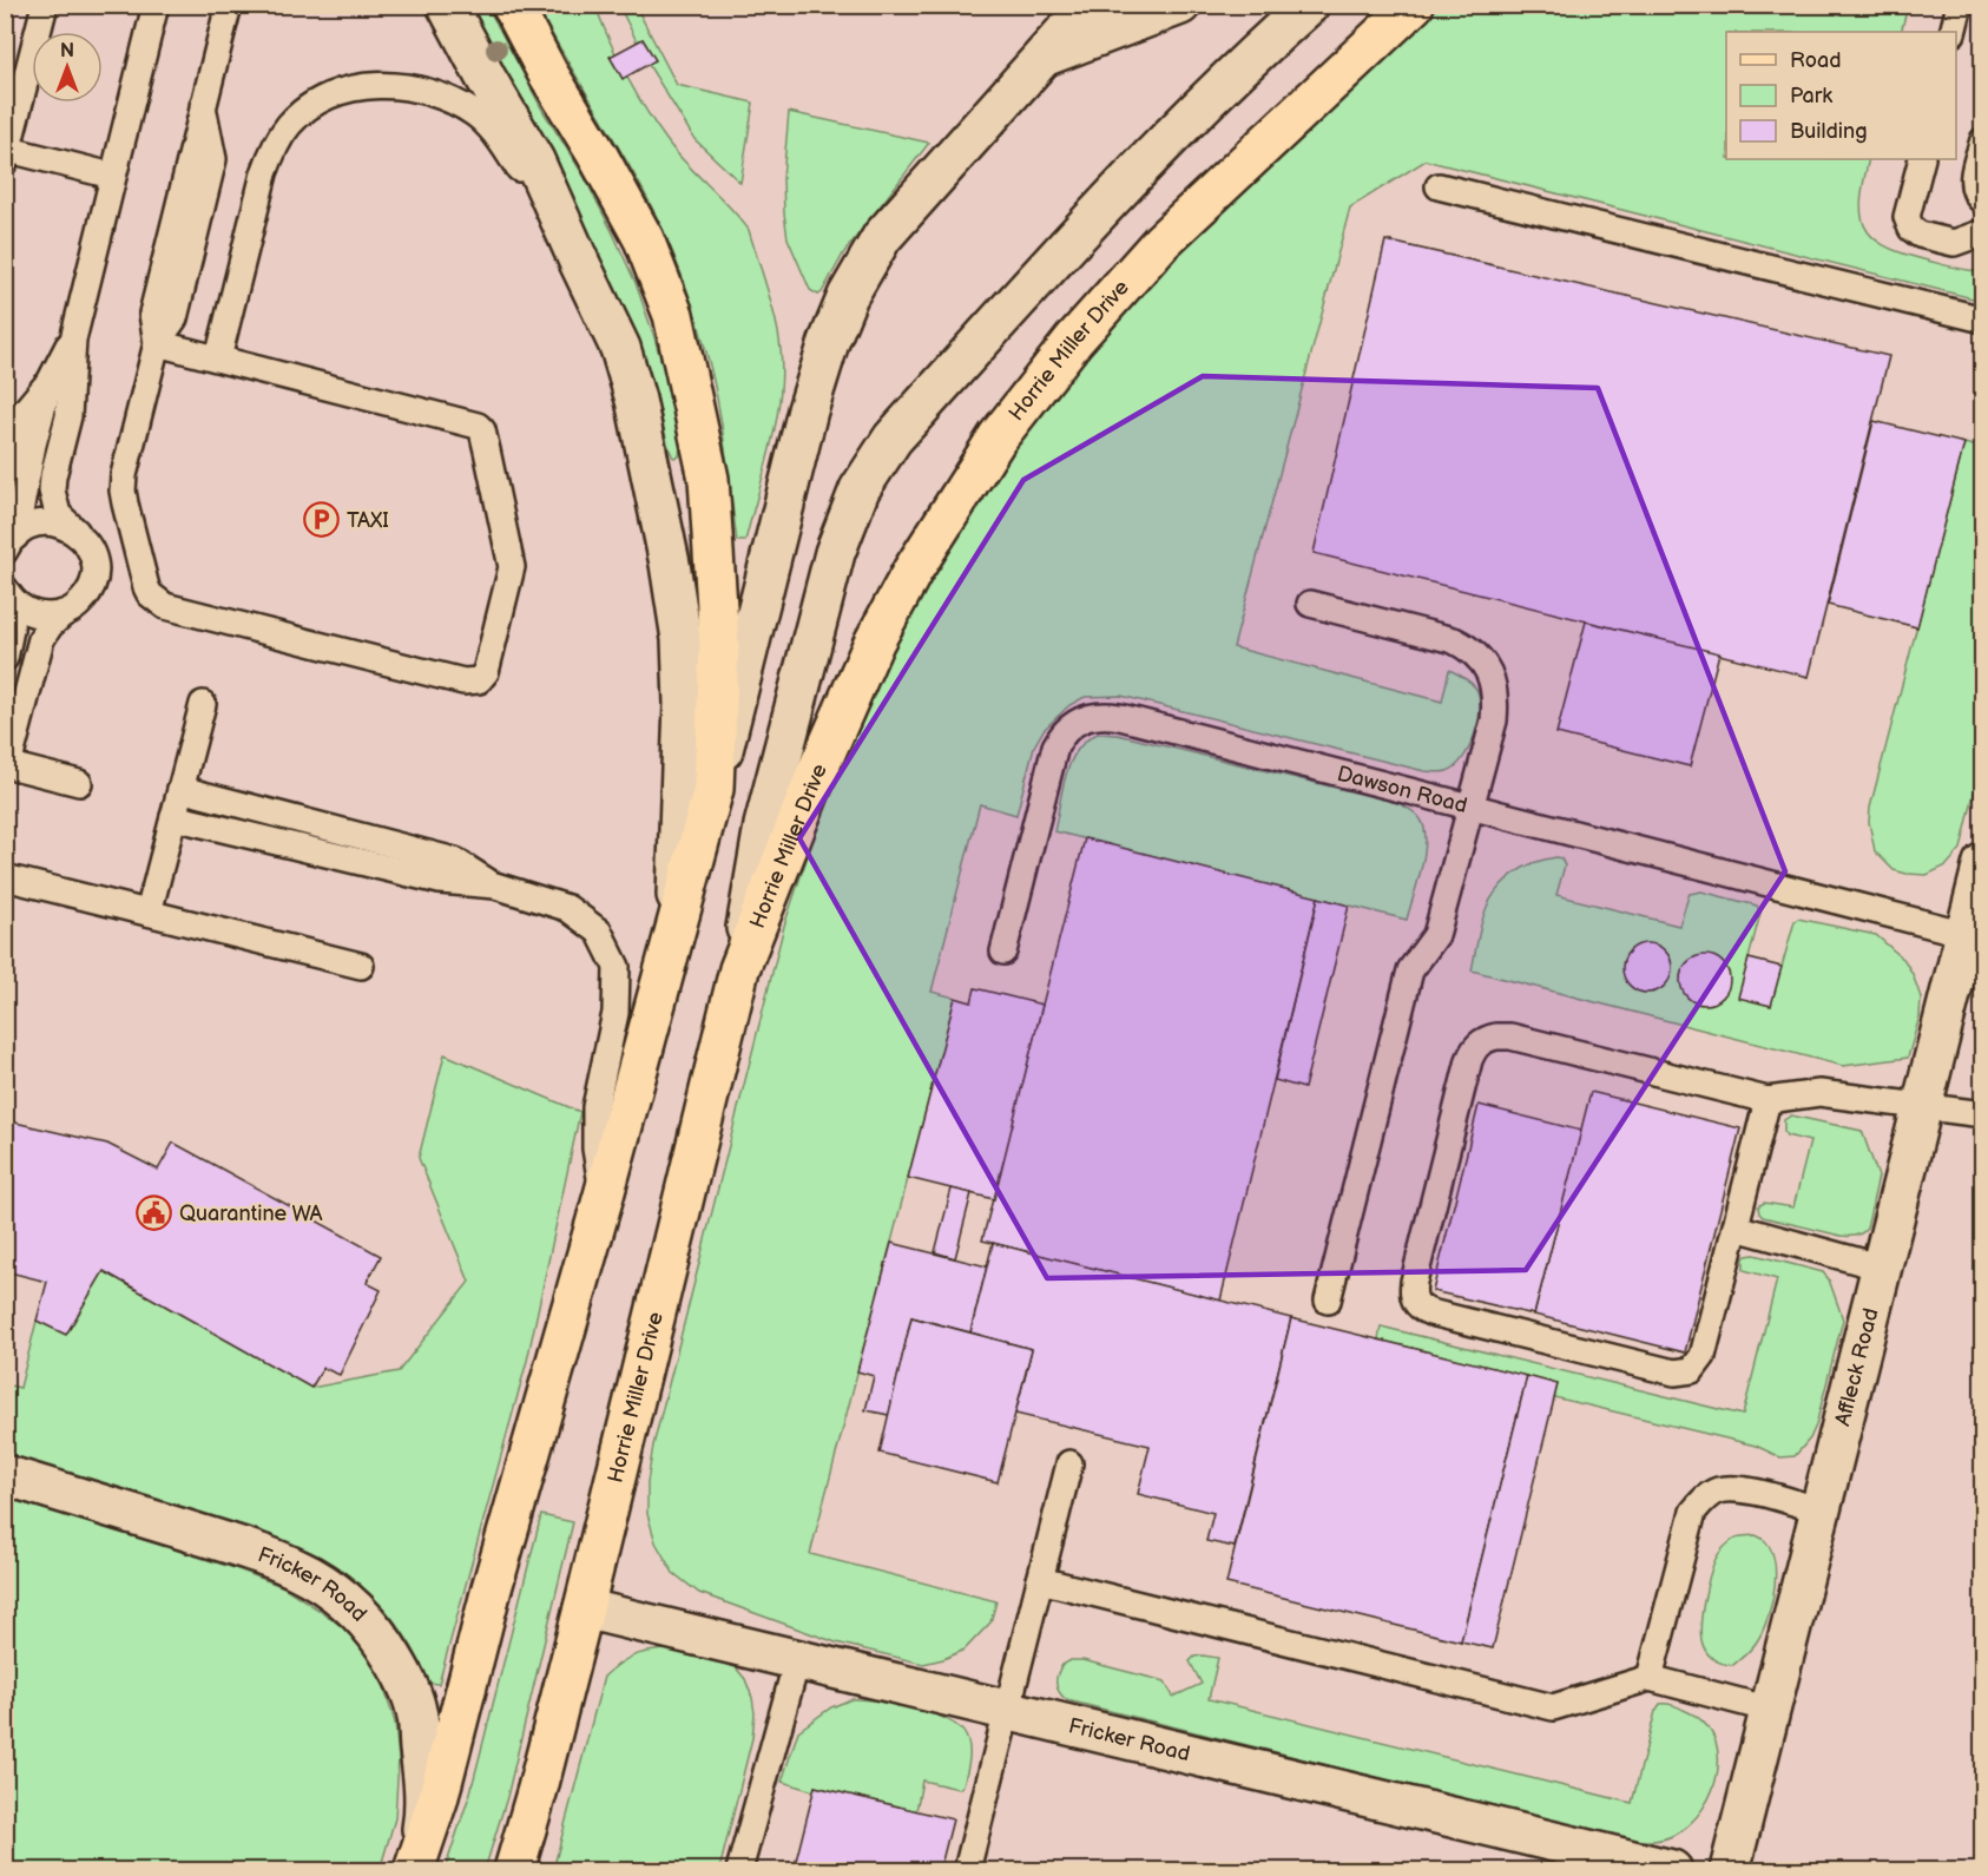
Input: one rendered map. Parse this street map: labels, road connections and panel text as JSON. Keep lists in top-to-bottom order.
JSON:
{
  "streets": {
    "main road": ["Horrie Miller Drive"],
    "street": ["Affleck Road", "Fricker Road"],
    "lane": ["Dawson Road"]
  },
  "crossings": [
    ["Horrie Miller Drive", "Fricker Road"],
    ["Dawson Road", "Affleck Road"]
  ],
  "places": {
    "parking": ["TAXI"],
    "public building": ["Quarantine WA"]
  },
  "legend": ["Road", "Park", "Building"],
  "north": "top"
}
